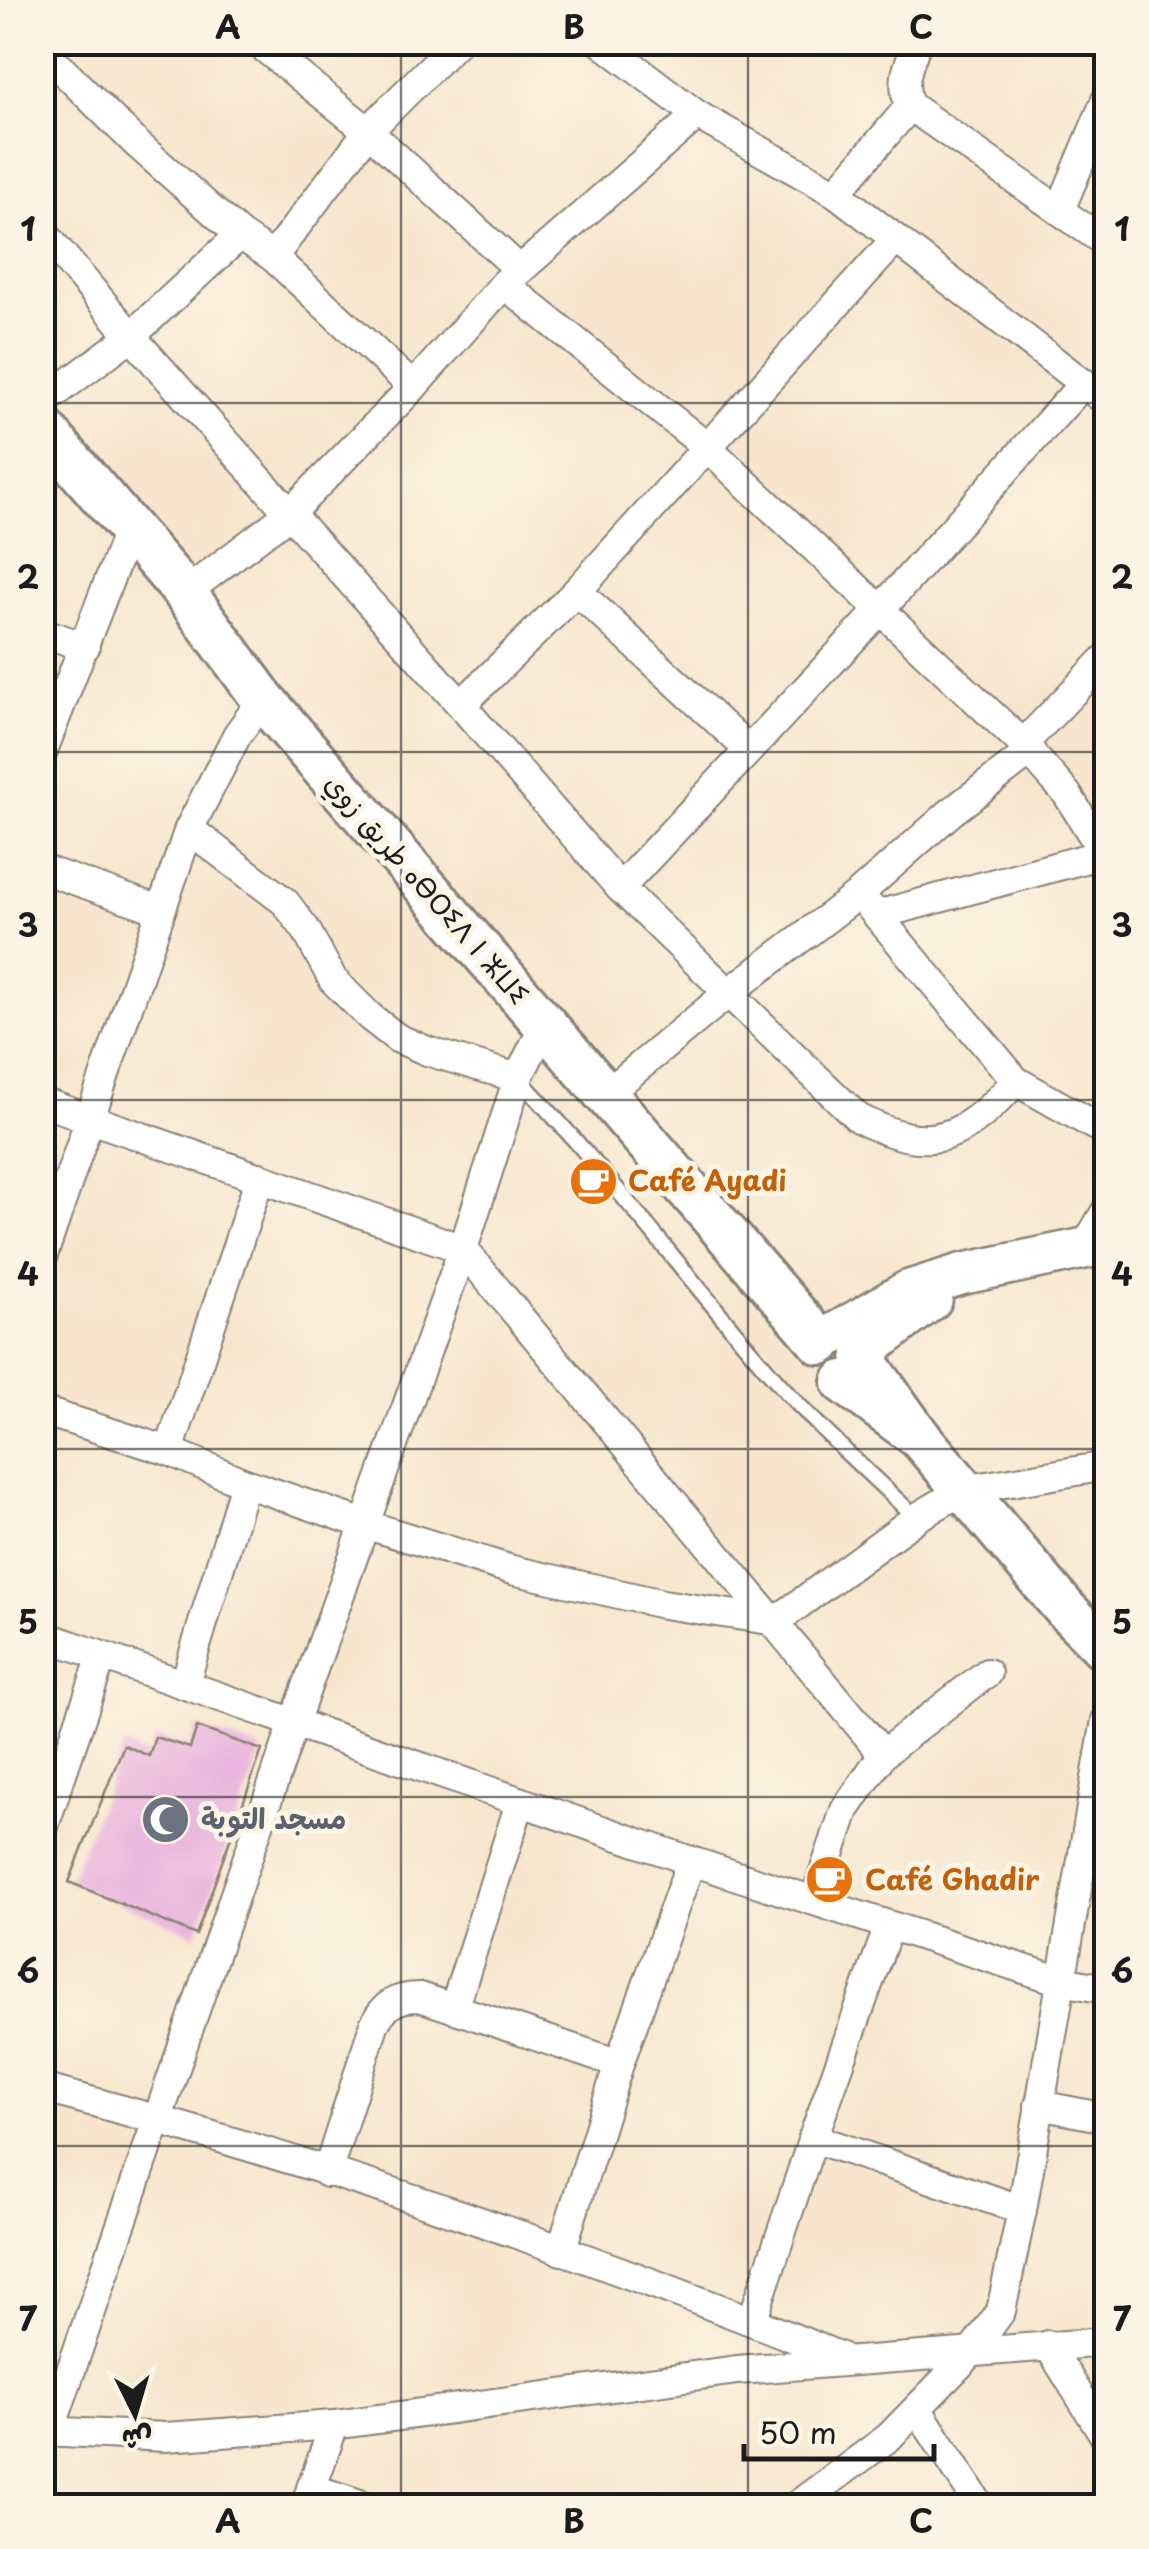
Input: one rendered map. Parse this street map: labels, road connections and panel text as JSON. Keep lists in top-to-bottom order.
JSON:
{
  "streets": {
    "main road": ["طريق زوي ⴰⴱⵔⵉⴷ ⵏ ⵣⵡⵉ"]
  },
  "places": {
    "cafe": ["Café Ayadi", "Café Ghadir"],
    "mosque": ["مسجد التوبة"]
  },
  "scale_bar": "50 m",
  "north": "bottom",
  "grid": {
    "columns": ["A", "B", "C"],
    "rows": [
      "1",
      "2",
      "3",
      "4",
      "5",
      "6",
      "7"
    ]
  }
}
